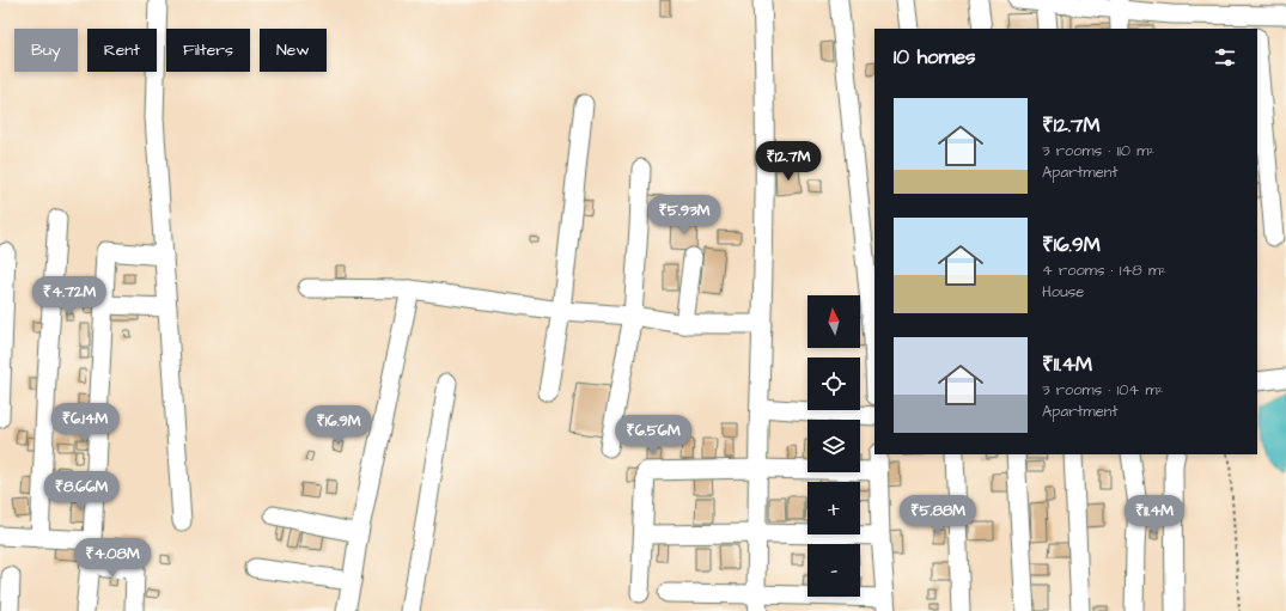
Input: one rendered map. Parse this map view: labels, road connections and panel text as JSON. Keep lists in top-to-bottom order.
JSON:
{
  "north": "top",
  "page": {
    "chip": [
      "Buy",
      "Rent",
      "Filters",
      "New"
    ],
    "heading": "10 homes",
    "list": [
      {
        "name": "₹12.7M",
        "note": "3 rooms · 110 m² · Apartment"
      },
      {
        "name": "₹16.9M",
        "note": "4 rooms · 148 m² · House"
      },
      {
        "name": "₹11.4M",
        "note": "3 rooms · 104 m² · Apartment"
      }
    ],
    "price": [
      "₹12.7M",
      "₹5.93M",
      "₹4.72M",
      "₹6.14M",
      "₹16.9M",
      "₹6.56M",
      "₹8.66M",
      "₹5.88M",
      "₹11.4M",
      "₹4.08M"
    ],
    "map_buttons": ["+", "−"]
  }
}
